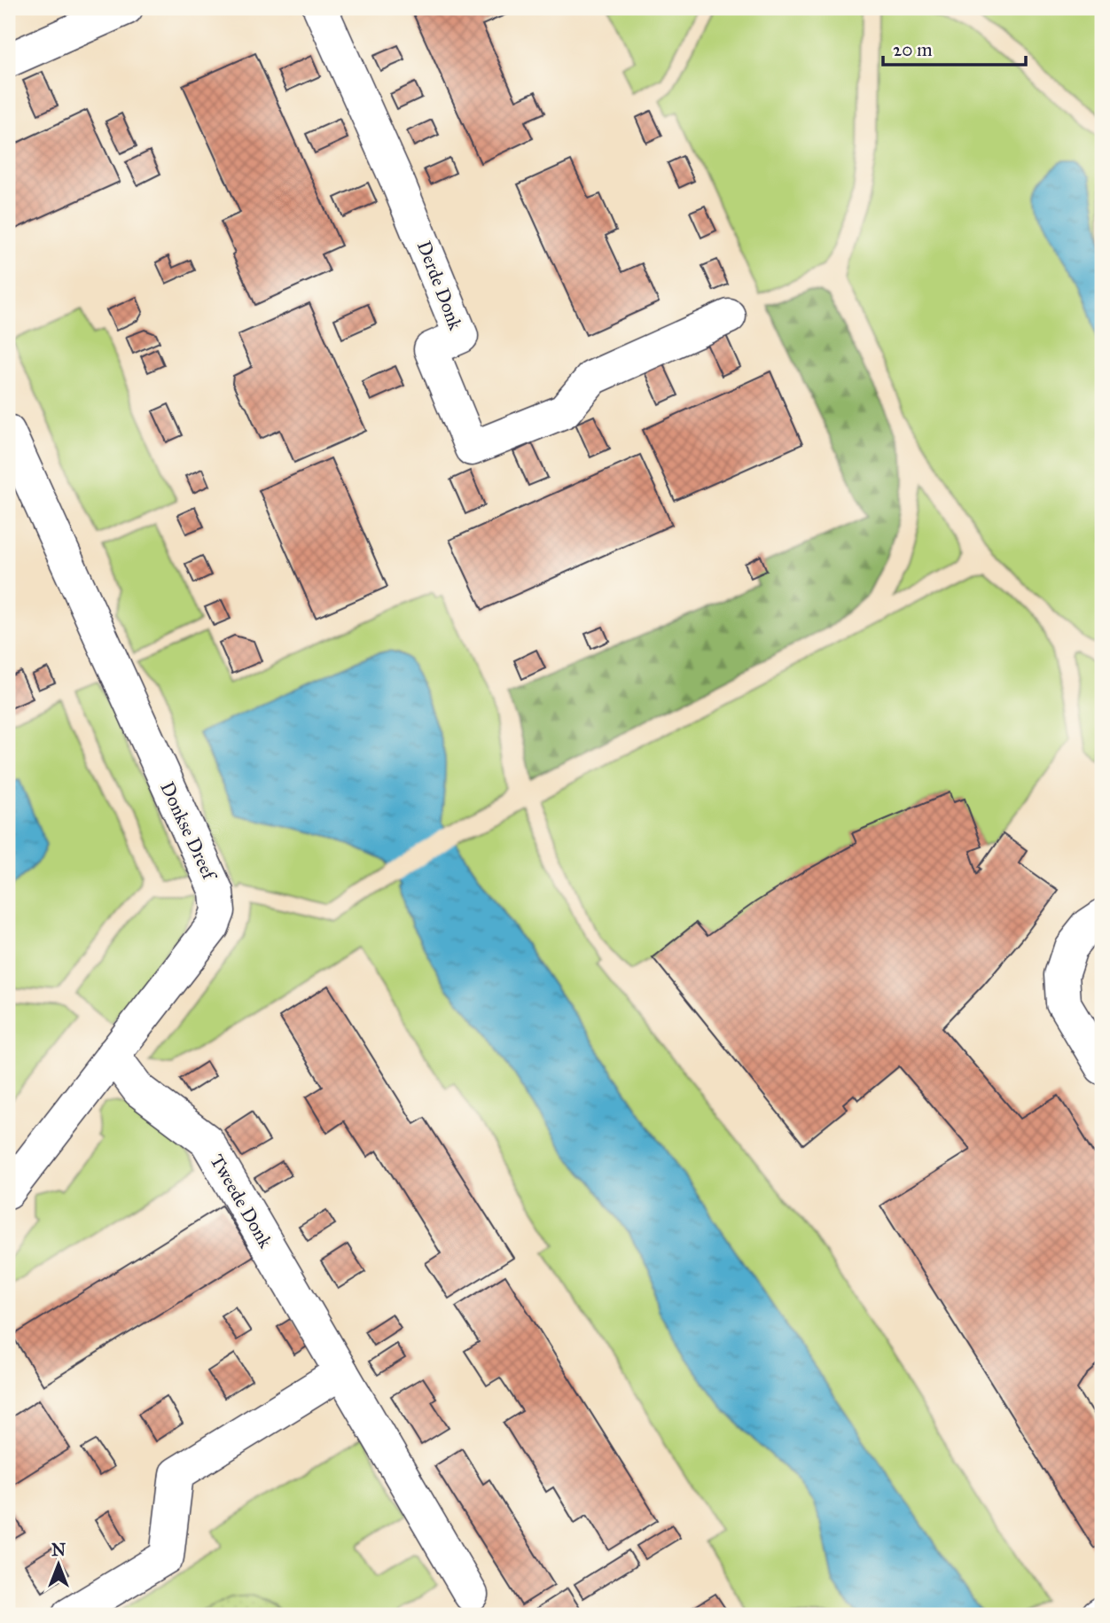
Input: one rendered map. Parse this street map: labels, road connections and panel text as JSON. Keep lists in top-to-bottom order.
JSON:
{
  "streets": {
    "street": ["Derde Donk", "Donkse Dreef", "Tweede Donk"]
  },
  "crossings": [
    ["Donkse Dreef", "Tweede Donk"]
  ],
  "scale_bar": "20 m",
  "north": "top"
}
